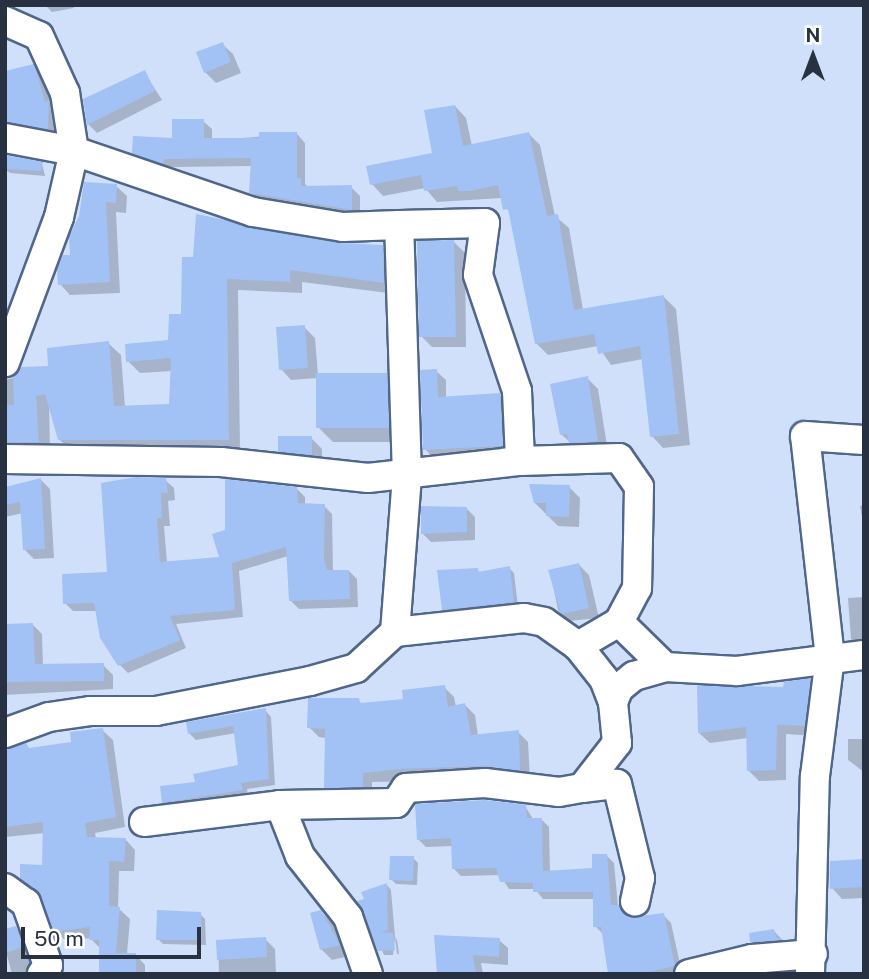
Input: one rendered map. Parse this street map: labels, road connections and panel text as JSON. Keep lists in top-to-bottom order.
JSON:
{
  "scale_bar": "50 m",
  "north": "top"
}
